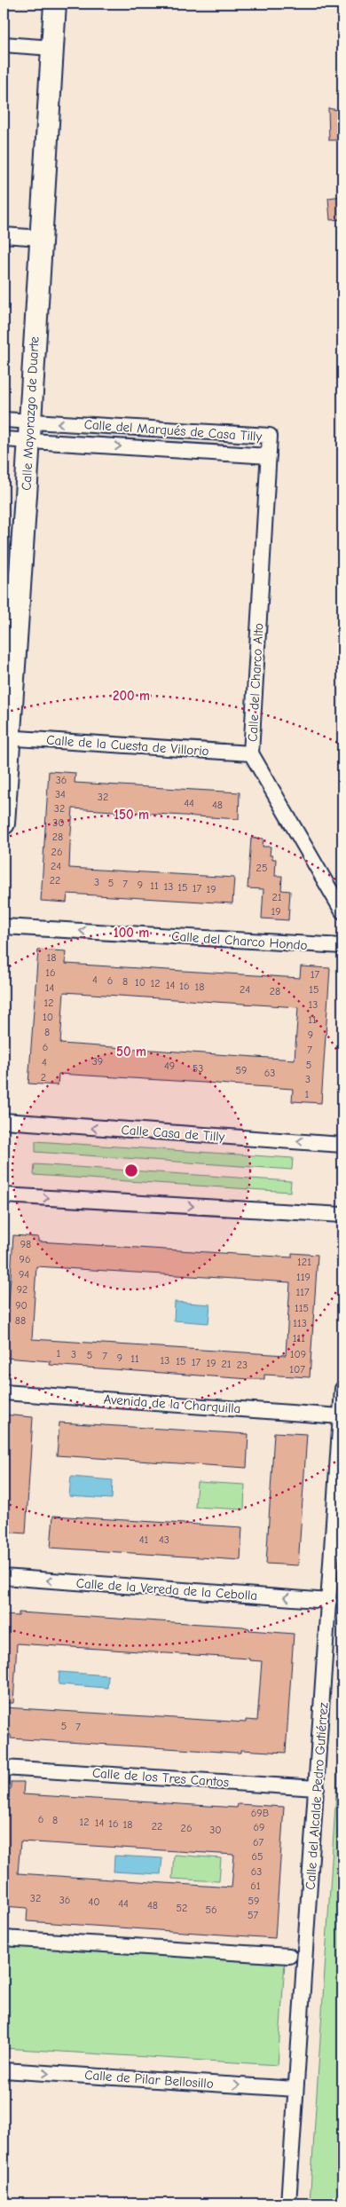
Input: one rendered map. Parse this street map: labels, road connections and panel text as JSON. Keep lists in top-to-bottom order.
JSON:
{
  "streets": {
    "street": [
      "Calle Mayorazgo de Duarte",
      "Calle del Marqués de Casa Tilly",
      "Calle del Charco Alto",
      "Calle de la Cuesta de Villorio",
      "Calle del Charco Hondo",
      "Calle Casa de Tilly",
      "Avenida de la Charquilla",
      "Calle de la Vereda de la Cebolla",
      "Calle de los Tres Cantos",
      "Calle del Alcalde Pedro Gutiérrez",
      "Calle de Pilar Bellosillo"
    ]
  },
  "crossings": [
    ["Calle Mayorazgo de Duarte", "Calle del Marqués de Casa Tilly"],
    ["Calle Mayorazgo de Duarte", "Calle de la Cuesta de Villorio"],
    ["Calle del Marqués de Casa Tilly", "Calle del Charco Alto"],
    ["Calle del Charco Alto", "Calle de la Cuesta de Villorio"],
    ["Avenida de la Charquilla", "Calle del Alcalde Pedro Gutiérrez"],
    ["Calle de la Vereda de la Cebolla", "Calle del Alcalde Pedro Gutiérrez"],
    ["Calle de los Tres Cantos", "Calle del Alcalde Pedro Gutiérrez"],
    ["Calle del Alcalde Pedro Gutiérrez", "Calle de Pilar Bellosillo"]
  ],
  "one_way": ["Calle del Charco Hondo", "Calle de la Vereda de la Cebolla", "Calle de Pilar Bellosillo"],
  "house_numbers": [
    "36",
    "34",
    "32",
    "44",
    "48",
    "32",
    "30",
    "28",
    "26",
    "24",
    "25",
    "22",
    "3",
    "5",
    "7",
    "9",
    "11",
    "13",
    "15",
    "17",
    "19",
    "21",
    "19",
    "18",
    "16",
    "17",
    "4",
    "6",
    "8",
    "10",
    "12",
    "14",
    "16",
    "18",
    "14",
    "24",
    "15",
    "28",
    "12",
    "13",
    "10",
    "11",
    "8",
    "9",
    "6",
    "7",
    "39",
    "4",
    "5",
    "49",
    "53",
    "59",
    "63",
    "2",
    "3",
    "1",
    "98",
    "96",
    "121",
    "94",
    "119",
    "92",
    "117",
    "90",
    "115",
    "88",
    "113",
    "111",
    "1",
    "3",
    "109",
    "5",
    "7",
    "9",
    "11",
    "13",
    "15",
    "17",
    "19",
    "21",
    "23",
    "107",
    "41",
    "43",
    "5",
    "7",
    "69B",
    "6",
    "8",
    "12",
    "14",
    "16",
    "18",
    "22",
    "69",
    "26",
    "30",
    "67",
    "65",
    "63",
    "61",
    "32",
    "36",
    "59",
    "40",
    "44",
    "48",
    "52",
    "56",
    "57"
  ],
  "rings": [
    "200 m",
    "150 m",
    "100 m",
    "50 m"
  ]
}
